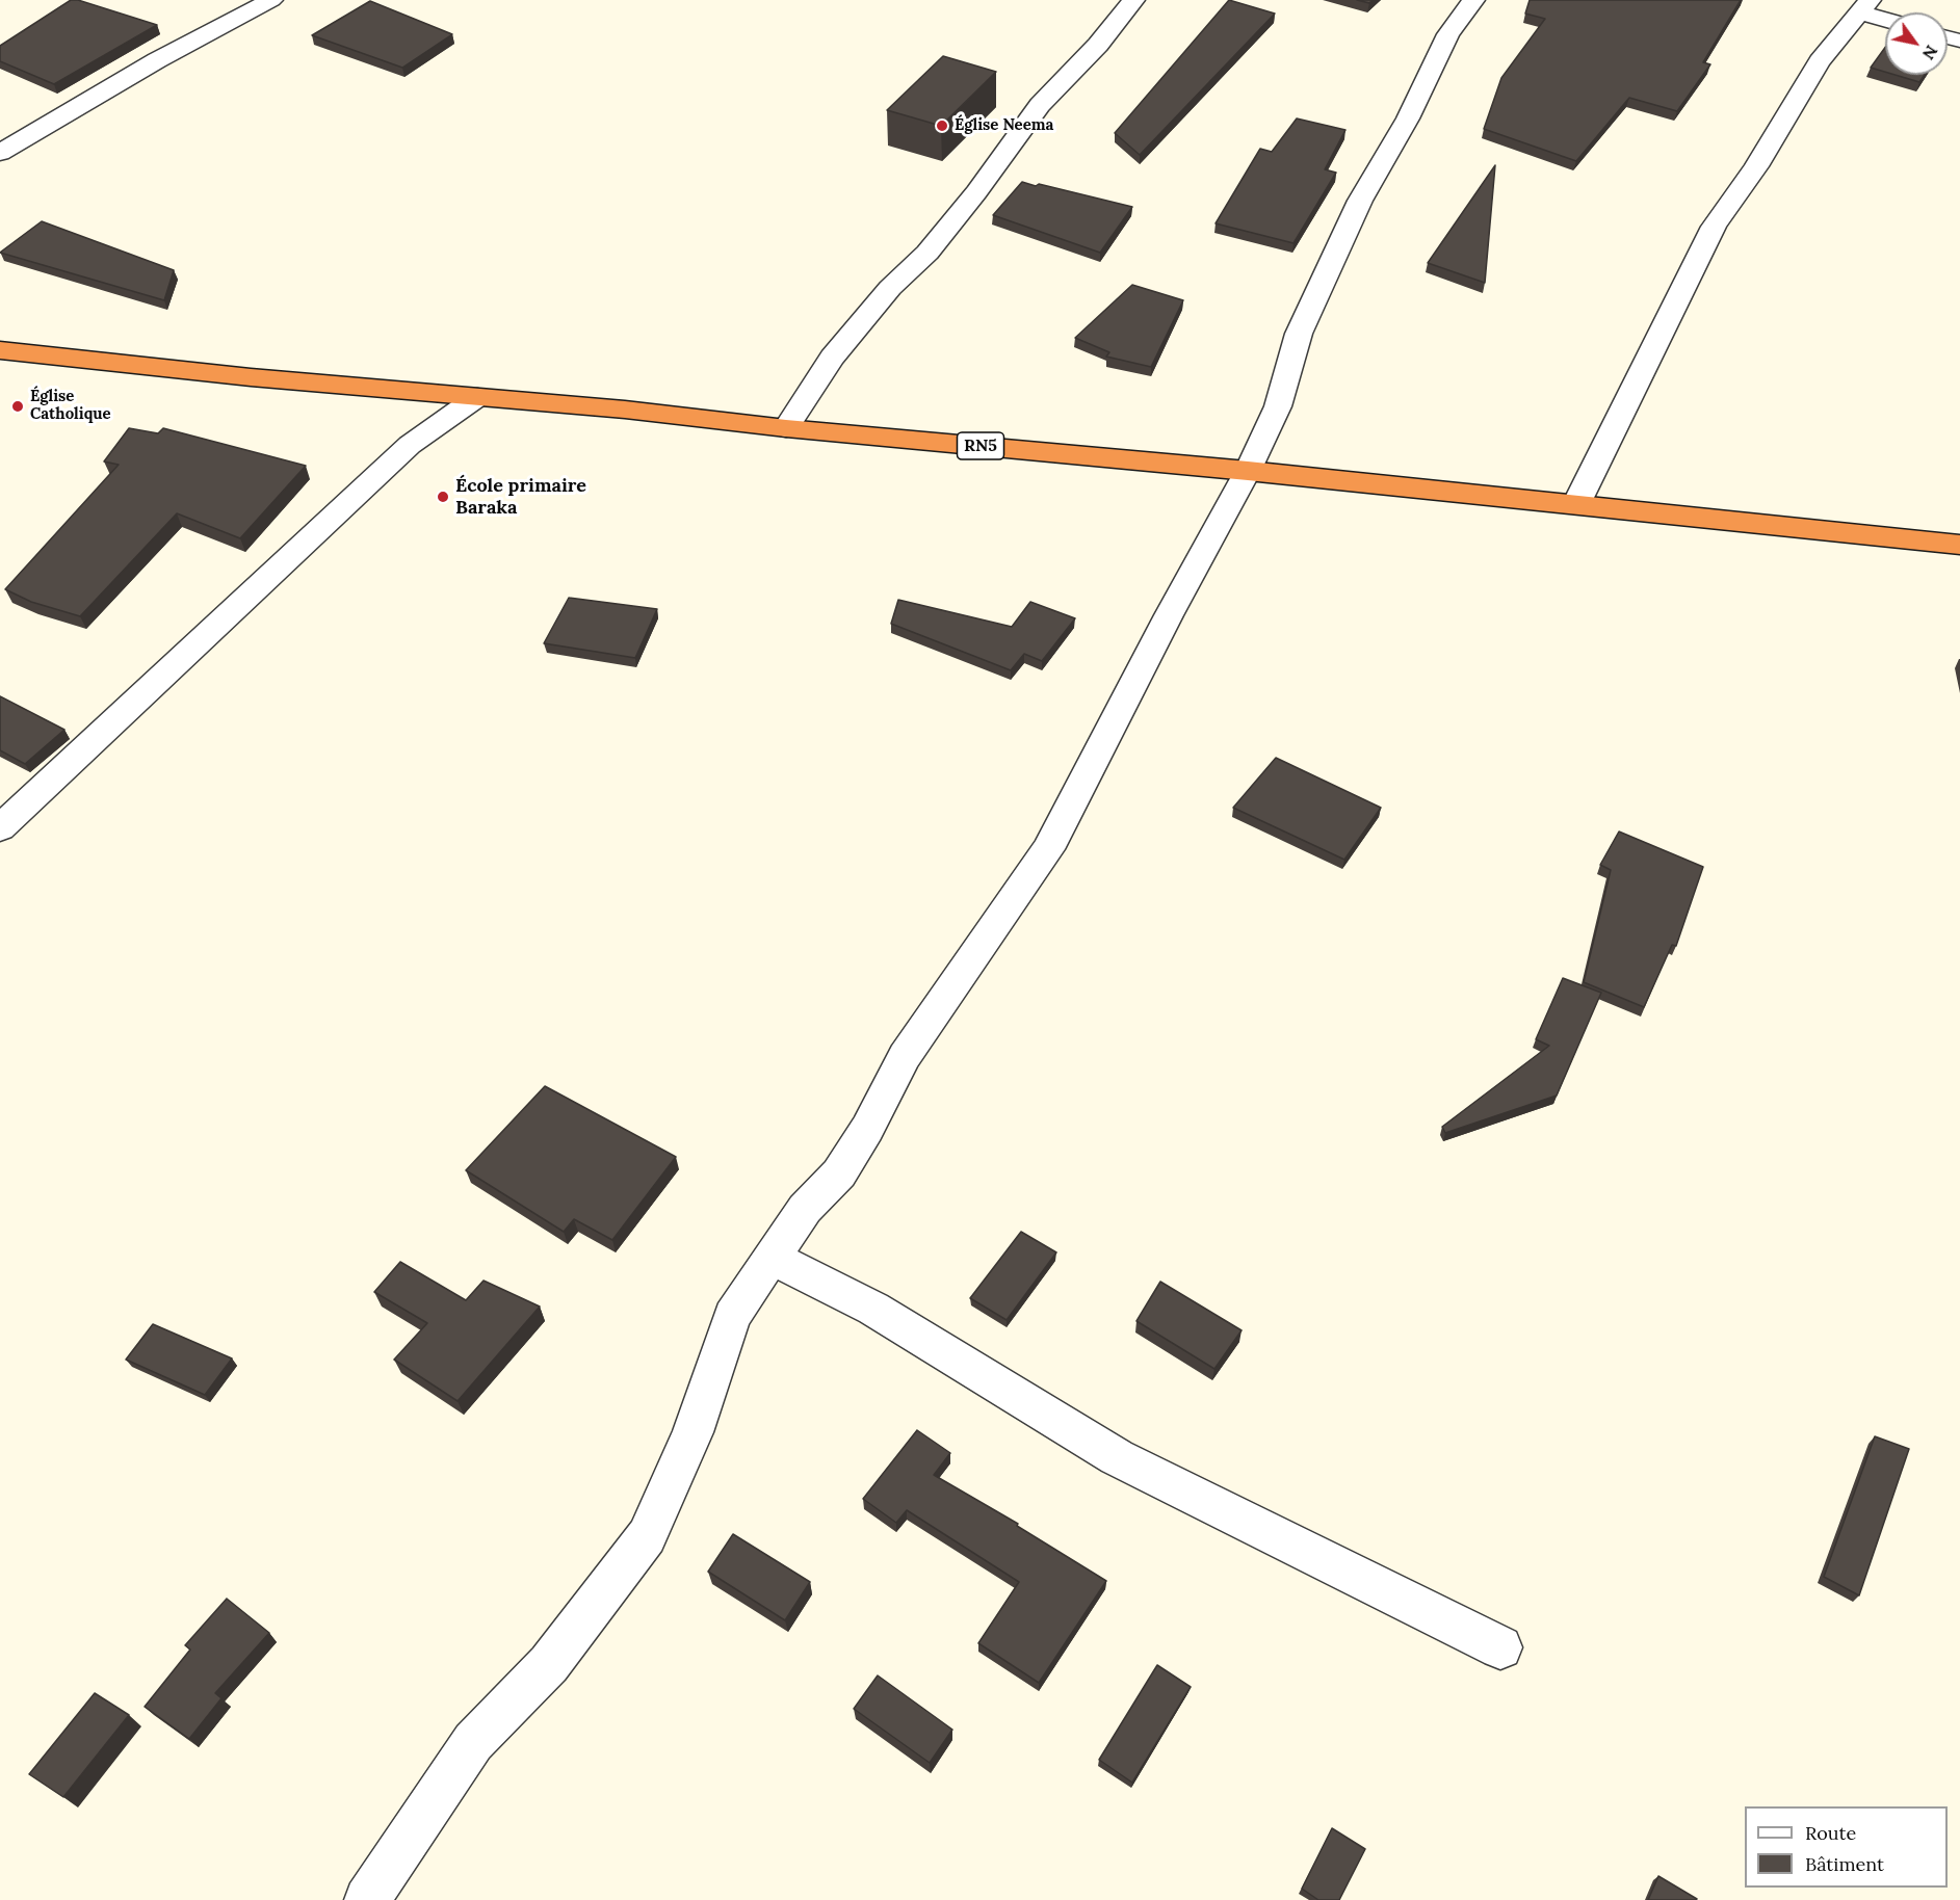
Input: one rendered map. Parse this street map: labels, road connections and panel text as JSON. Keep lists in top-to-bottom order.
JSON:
{
  "streets": {
    "highway": ["RN5"]
  },
  "places": ["Église Neema", "Église Catholique", "École primaire Baraka"],
  "legend": ["Route", "Bâtiment"],
  "north": "bottom right"
}
